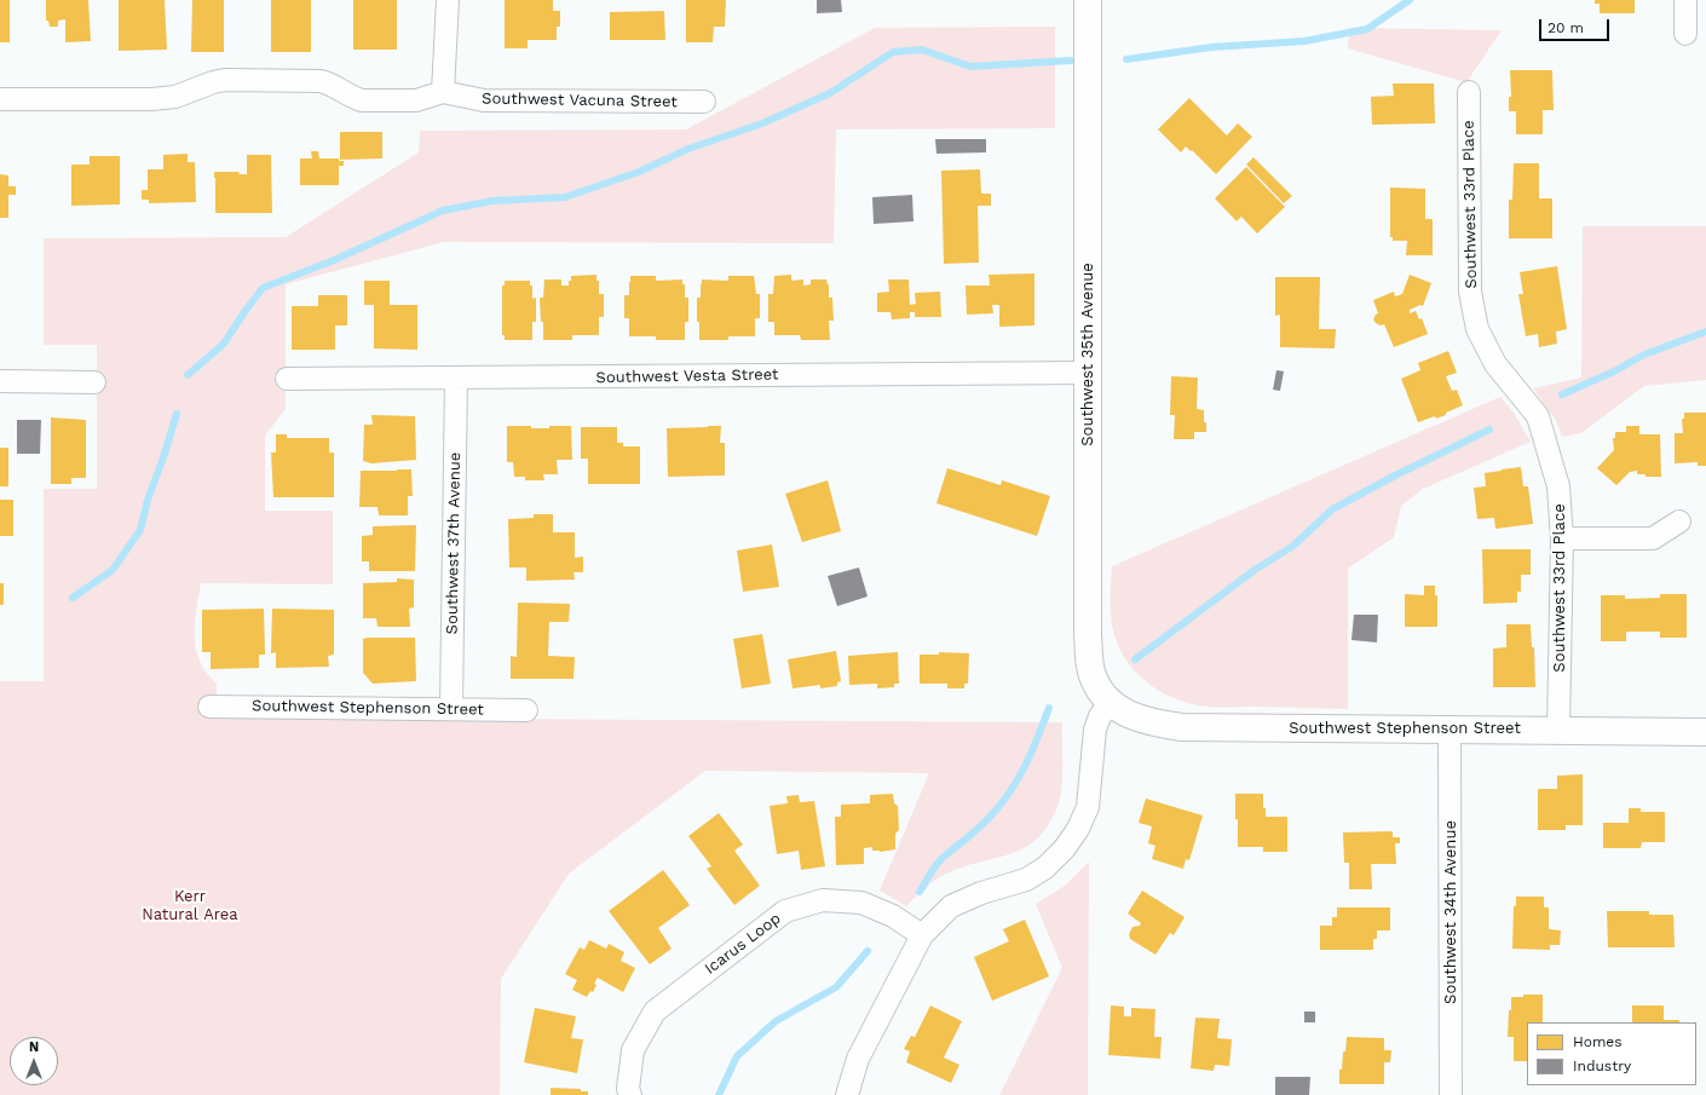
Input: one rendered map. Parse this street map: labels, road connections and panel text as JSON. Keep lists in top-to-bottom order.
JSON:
{
  "streets": {
    "street": [
      "Southwest Vacuna Street",
      "Southwest 33rd Place",
      "Southwest 35th Avenue",
      "Southwest Vesta Street",
      "Southwest 37th Avenue",
      "Southwest Stephenson Street",
      "Southwest 34th Avenue",
      "Icarus Loop"
    ]
  },
  "crossings": [
    ["Southwest 33rd Place", "Southwest Stephenson Street"],
    ["Southwest 35th Avenue", "Southwest Vesta Street"],
    ["Southwest 35th Avenue", "Southwest Stephenson Street"],
    ["Southwest Vesta Street", "Southwest 37th Avenue"],
    ["Southwest 37th Avenue", "Southwest Stephenson Street"],
    ["Southwest Stephenson Street", "Southwest 34th Avenue"]
  ],
  "parks": ["Kerr Natural Area"],
  "legend": ["Homes", "Industry"],
  "scale_bar": "20 m",
  "north": "top"
}
